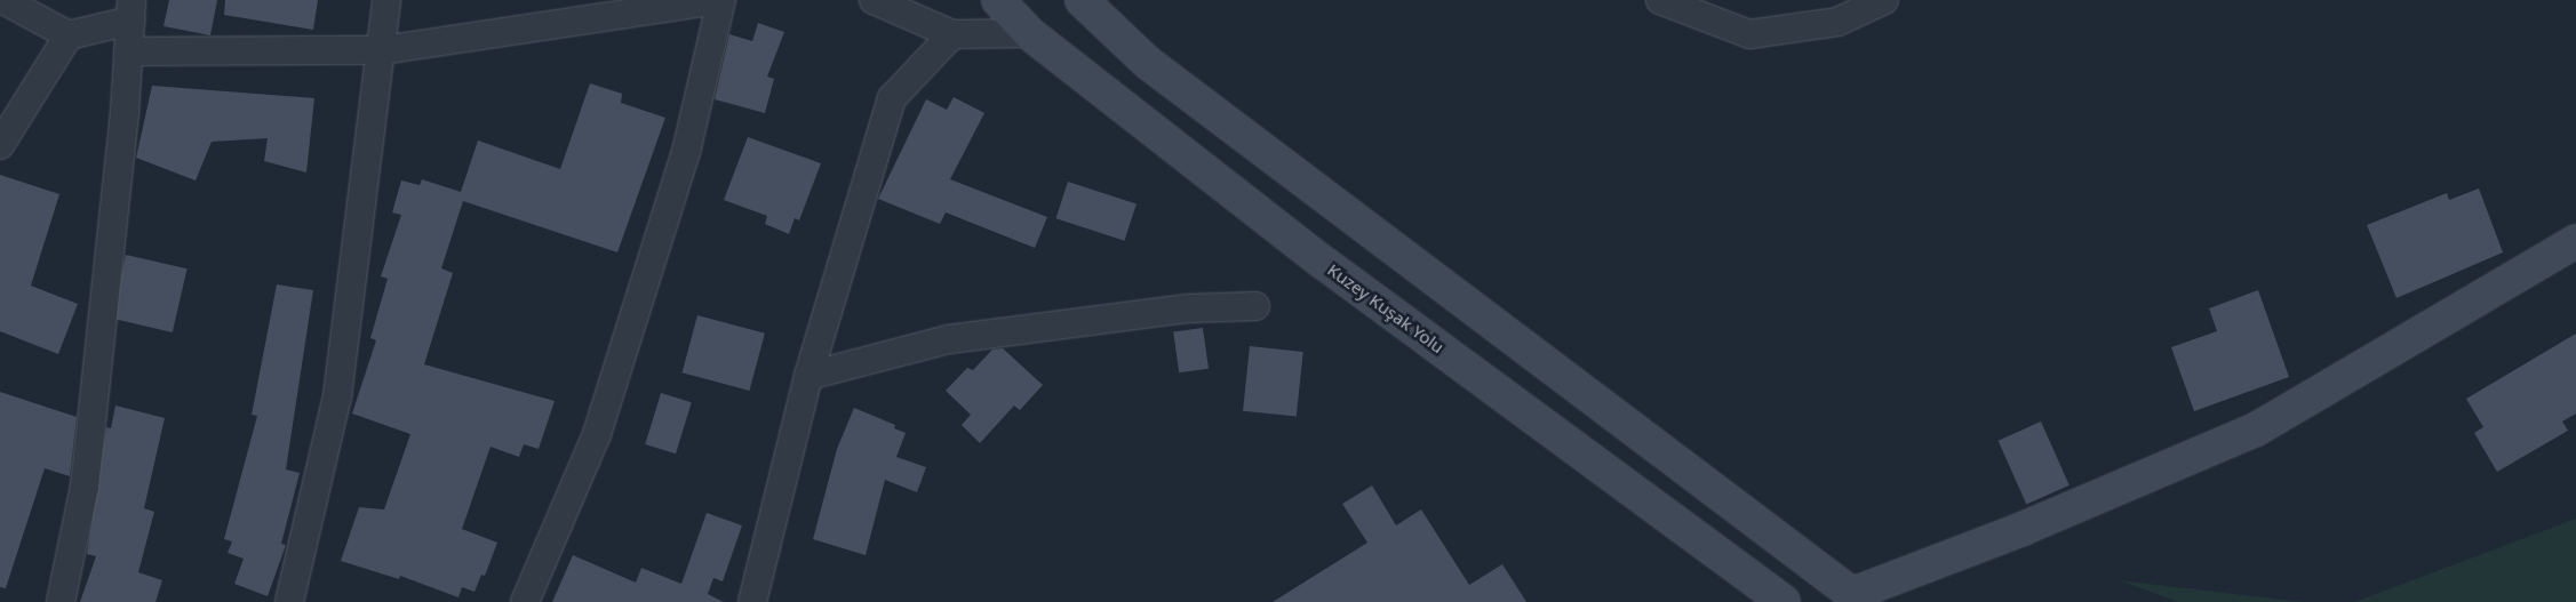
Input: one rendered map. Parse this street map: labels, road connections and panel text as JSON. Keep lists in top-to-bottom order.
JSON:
{
  "streets": {
    "main road": ["Kuzey Kuşak Yolu"]
  }
}
